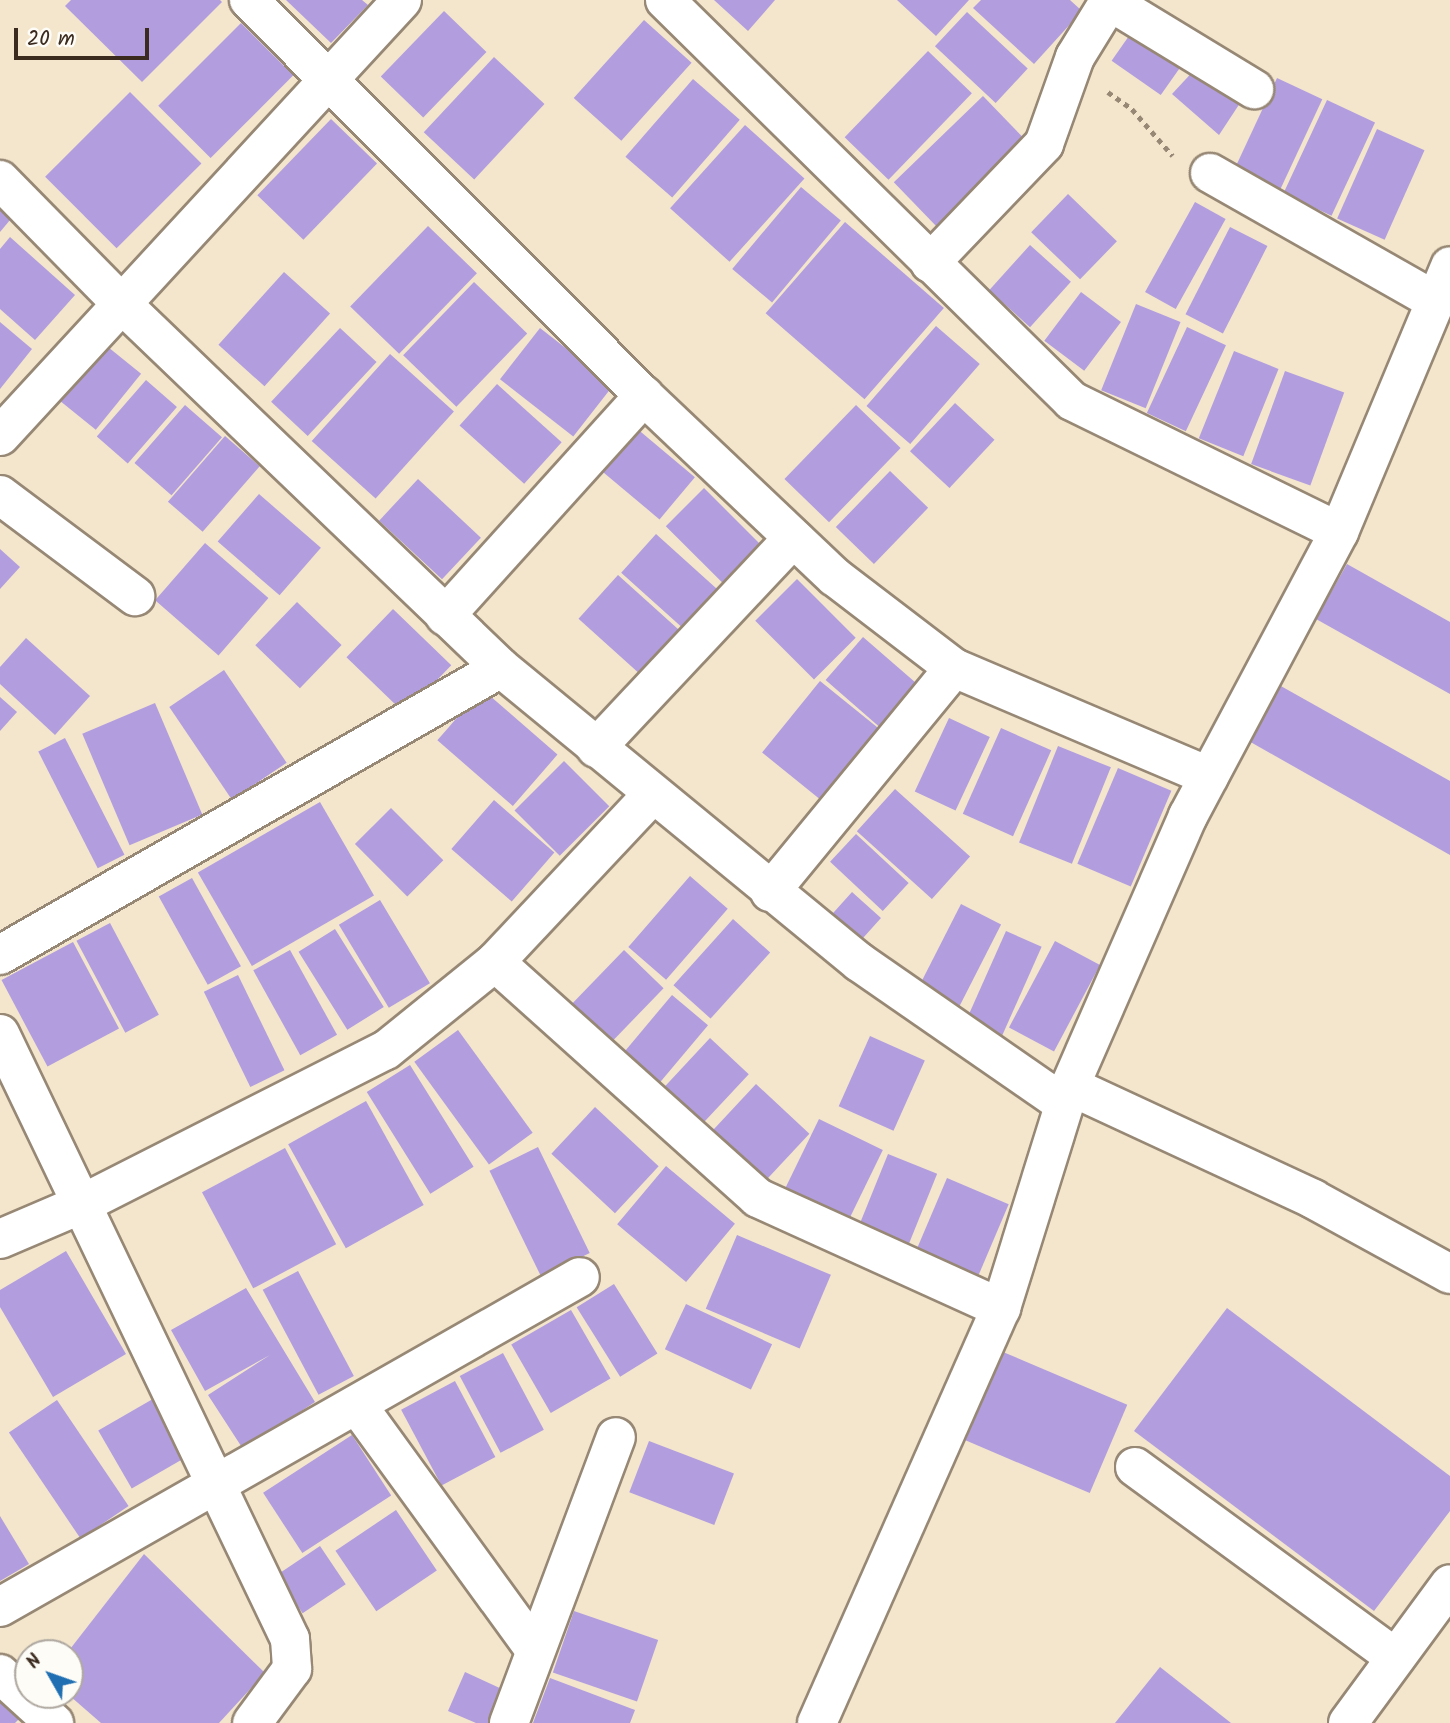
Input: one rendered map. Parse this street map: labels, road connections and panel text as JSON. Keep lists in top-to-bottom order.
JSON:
{
  "scale_bar": "20 m",
  "north": "top left"
}
